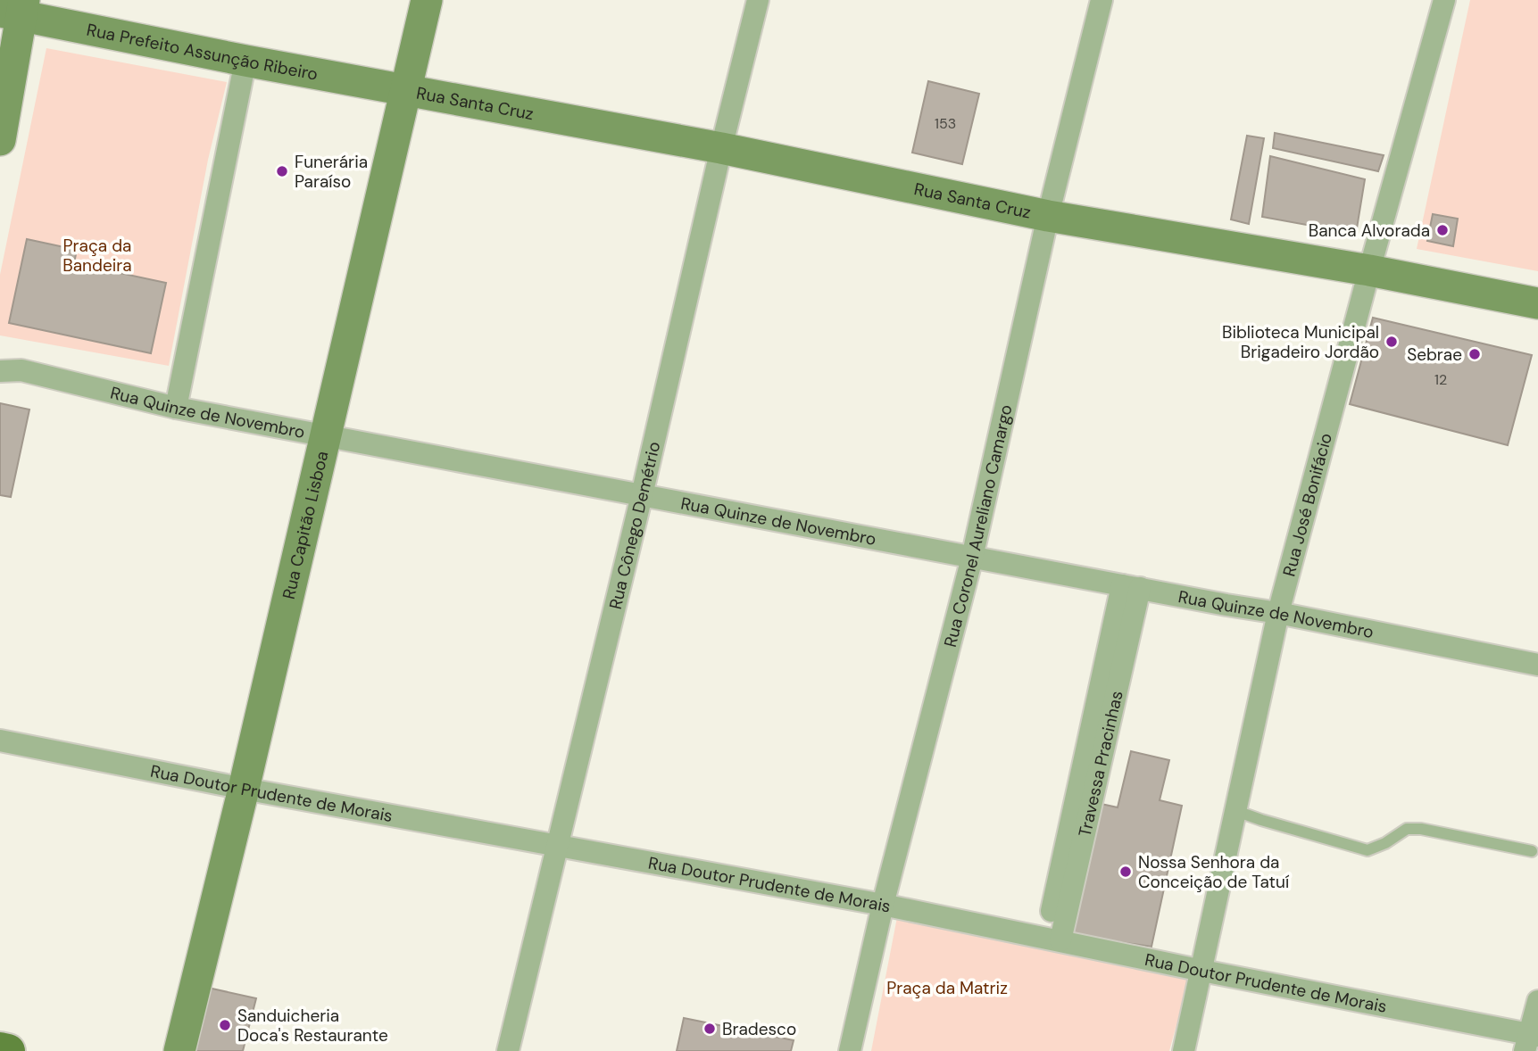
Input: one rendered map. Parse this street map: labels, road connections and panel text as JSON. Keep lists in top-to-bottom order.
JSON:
{
  "streets": {
    "main road": ["Rua Prefeito Assunção Ribeiro", "Rua Santa Cruz", "Rua Capitão Lisboa"],
    "street": [
      "Rua Quinze de Novembro",
      "Rua José Bonifácio",
      "Rua Cônego Demétrio",
      "Rua Coronel Aureliano Camargo",
      "Travessa Pracinhas",
      "Rua Doutor Prudente de Morais"
    ]
  },
  "crossings": [
    ["Rua Prefeito Assunção Ribeiro", "Rua Santa Cruz"],
    ["Rua Prefeito Assunção Ribeiro", "Rua Capitão Lisboa"],
    ["Rua Santa Cruz", "Rua José Bonifácio"],
    ["Rua Santa Cruz", "Rua Capitão Lisboa"],
    ["Rua Santa Cruz", "Rua Cônego Demétrio"],
    ["Rua Santa Cruz", "Rua Coronel Aureliano Camargo"],
    ["Rua Quinze de Novembro", "Rua José Bonifácio"],
    ["Rua Quinze de Novembro", "Rua Capitão Lisboa"],
    ["Rua Quinze de Novembro", "Rua Cônego Demétrio"],
    ["Rua Quinze de Novembro", "Rua Coronel Aureliano Camargo"],
    ["Rua Quinze de Novembro", "Travessa Pracinhas"],
    ["Rua José Bonifácio", "Rua Doutor Prudente de Morais"],
    ["Rua Capitão Lisboa", "Rua Doutor Prudente de Morais"],
    ["Rua Cônego Demétrio", "Rua Doutor Prudente de Morais"],
    ["Rua Coronel Aureliano Camargo", "Rua Doutor Prudente de Morais"],
    ["Travessa Pracinhas", "Rua Doutor Prudente de Morais"]
  ],
  "parks": ["Praça da Bandeira", "Praça da Matriz"],
  "places": [
    "Funerária Paraíso",
    "Banca Alvorada",
    "Biblioteca Municipal Brigadeiro Jordão",
    "Sebrae",
    "Nossa Senhora da Conceição de Tatuí",
    "Sanduicheria Doca's Restaurante",
    "Bradesco"
  ],
  "house_numbers": ["153", "12"]
}
